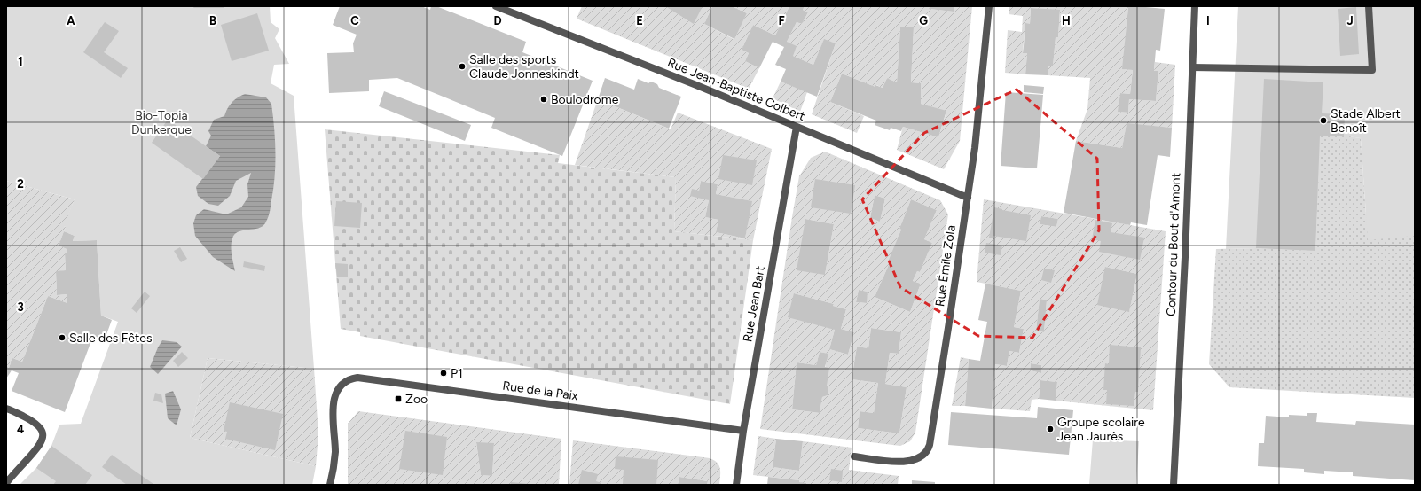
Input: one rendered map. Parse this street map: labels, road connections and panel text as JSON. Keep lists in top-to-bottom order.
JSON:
{
  "streets": {
    "street": [
      "Rue Jean-Baptiste Colbert",
      "Contour du Bout d'Amont",
      "Rue Émile Zola",
      "Rue Jean Bart",
      "Rue de la Paix"
    ]
  },
  "crossings": [
    ["Rue Jean-Baptiste Colbert", "Rue Émile Zola"],
    ["Rue Jean-Baptiste Colbert", "Rue Jean Bart"],
    ["Rue Jean Bart", "Rue de la Paix"]
  ],
  "parks": ["Bio-Topia Dunkerque"],
  "places": {
    "other": [
      "Salle des sports Claude Jonneskindt",
      "Boulodrome",
      "Stade Albert Benoît",
      "Salle des Fêtes",
      "P1",
      "Groupe scolaire Jean Jaurès"
    ],
    "transit": ["Zoo"]
  },
  "grid": {
    "columns": [
      "A",
      "B",
      "C",
      "D",
      "E",
      "F",
      "G",
      "H",
      "I",
      "J"
    ],
    "rows": [
      "1",
      "2",
      "3",
      "4"
    ]
  }
}
